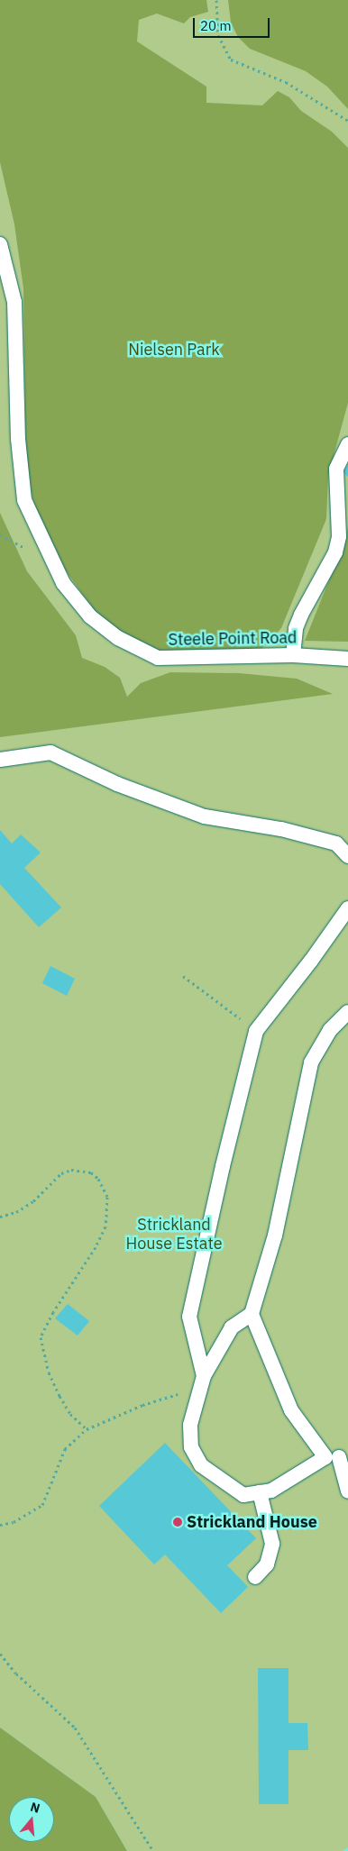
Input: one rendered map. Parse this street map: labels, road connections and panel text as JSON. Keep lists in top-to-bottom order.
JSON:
{
  "streets": {
    "lane": ["Steele Point Road"]
  },
  "parks": ["Nielsen Park", "Strickland House Estate"],
  "places": ["Strickland House"],
  "scale_bar": "20 m",
  "north": "top"
}
